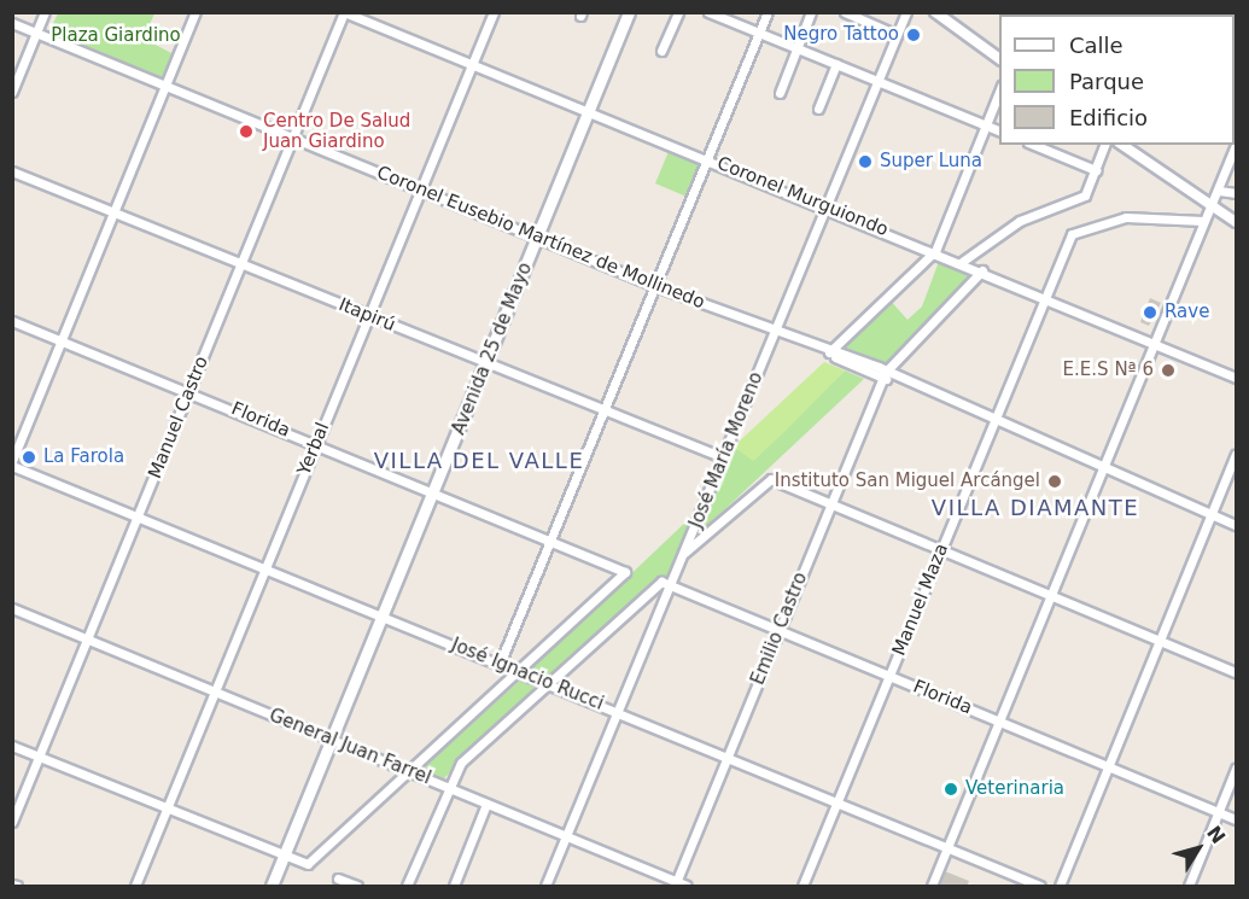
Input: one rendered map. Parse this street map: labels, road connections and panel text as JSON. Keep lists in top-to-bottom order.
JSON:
{
  "streets": {
    "main road": ["Avenida 25 de Mayo"],
    "street": [
      "Coronel Murguiondo",
      "Coronel Eusebio Martínez de Mollinedo",
      "Itapirú",
      "Manuel Castro",
      "Florida",
      "Yerbal",
      "José María Moreno",
      "Manuel Maza",
      "Emilio Castro",
      "José Ignacio Rucci",
      "General Juan Farrel"
    ]
  },
  "crossings": [
    ["Coronel Murguiondo", "Avenida 25 de Mayo"],
    ["Coronel Murguiondo", "Manuel Castro"],
    ["Coronel Murguiondo", "Yerbal"],
    ["Coronel Murguiondo", "José María Moreno"],
    ["Coronel Murguiondo", "Manuel Maza"],
    ["Coronel Eusebio Martínez de Mollinedo", "Avenida 25 de Mayo"],
    ["Coronel Eusebio Martínez de Mollinedo", "Manuel Castro"],
    ["Coronel Eusebio Martínez de Mollinedo", "Yerbal"],
    ["Coronel Eusebio Martínez de Mollinedo", "José María Moreno"],
    ["Coronel Eusebio Martínez de Mollinedo", "Manuel Maza"],
    ["Coronel Eusebio Martínez de Mollinedo", "Emilio Castro"],
    ["Itapirú", "Avenida 25 de Mayo"],
    ["Itapirú", "Manuel Castro"],
    ["Itapirú", "Yerbal"],
    ["Itapirú", "José María Moreno"],
    ["Avenida 25 de Mayo", "Florida"],
    ["Avenida 25 de Mayo", "José Ignacio Rucci"],
    ["Avenida 25 de Mayo", "General Juan Farrel"],
    ["Manuel Castro", "Florida"],
    ["Manuel Castro", "José Ignacio Rucci"],
    ["Manuel Castro", "General Juan Farrel"],
    ["Florida", "Yerbal"],
    ["Florida", "José María Moreno"],
    ["Florida", "Manuel Maza"],
    ["Florida", "Emilio Castro"],
    ["Florida", "José Ignacio Rucci"],
    ["Yerbal", "José Ignacio Rucci"],
    ["Yerbal", "General Juan Farrel"],
    ["José María Moreno", "José Ignacio Rucci"],
    ["José María Moreno", "General Juan Farrel"],
    ["Manuel Maza", "José Ignacio Rucci"],
    ["Emilio Castro", "José Ignacio Rucci"],
    ["Emilio Castro", "General Juan Farrel"]
  ],
  "districts": ["VILLA DEL VALLE", "VILLA DIAMANTE"],
  "parks": ["Plaza Giardino"],
  "places": [
    "Negro Tattoo",
    "Centro De Salud Juan Giardino",
    "Super Luna",
    "Rave",
    "E.E.S Nª 6",
    "La Farola",
    "Instituto San Miguel Arcángel",
    "Veterinaria"
  ],
  "legend": ["Calle", "Parque", "Edificio"],
  "north": "top right"
}
